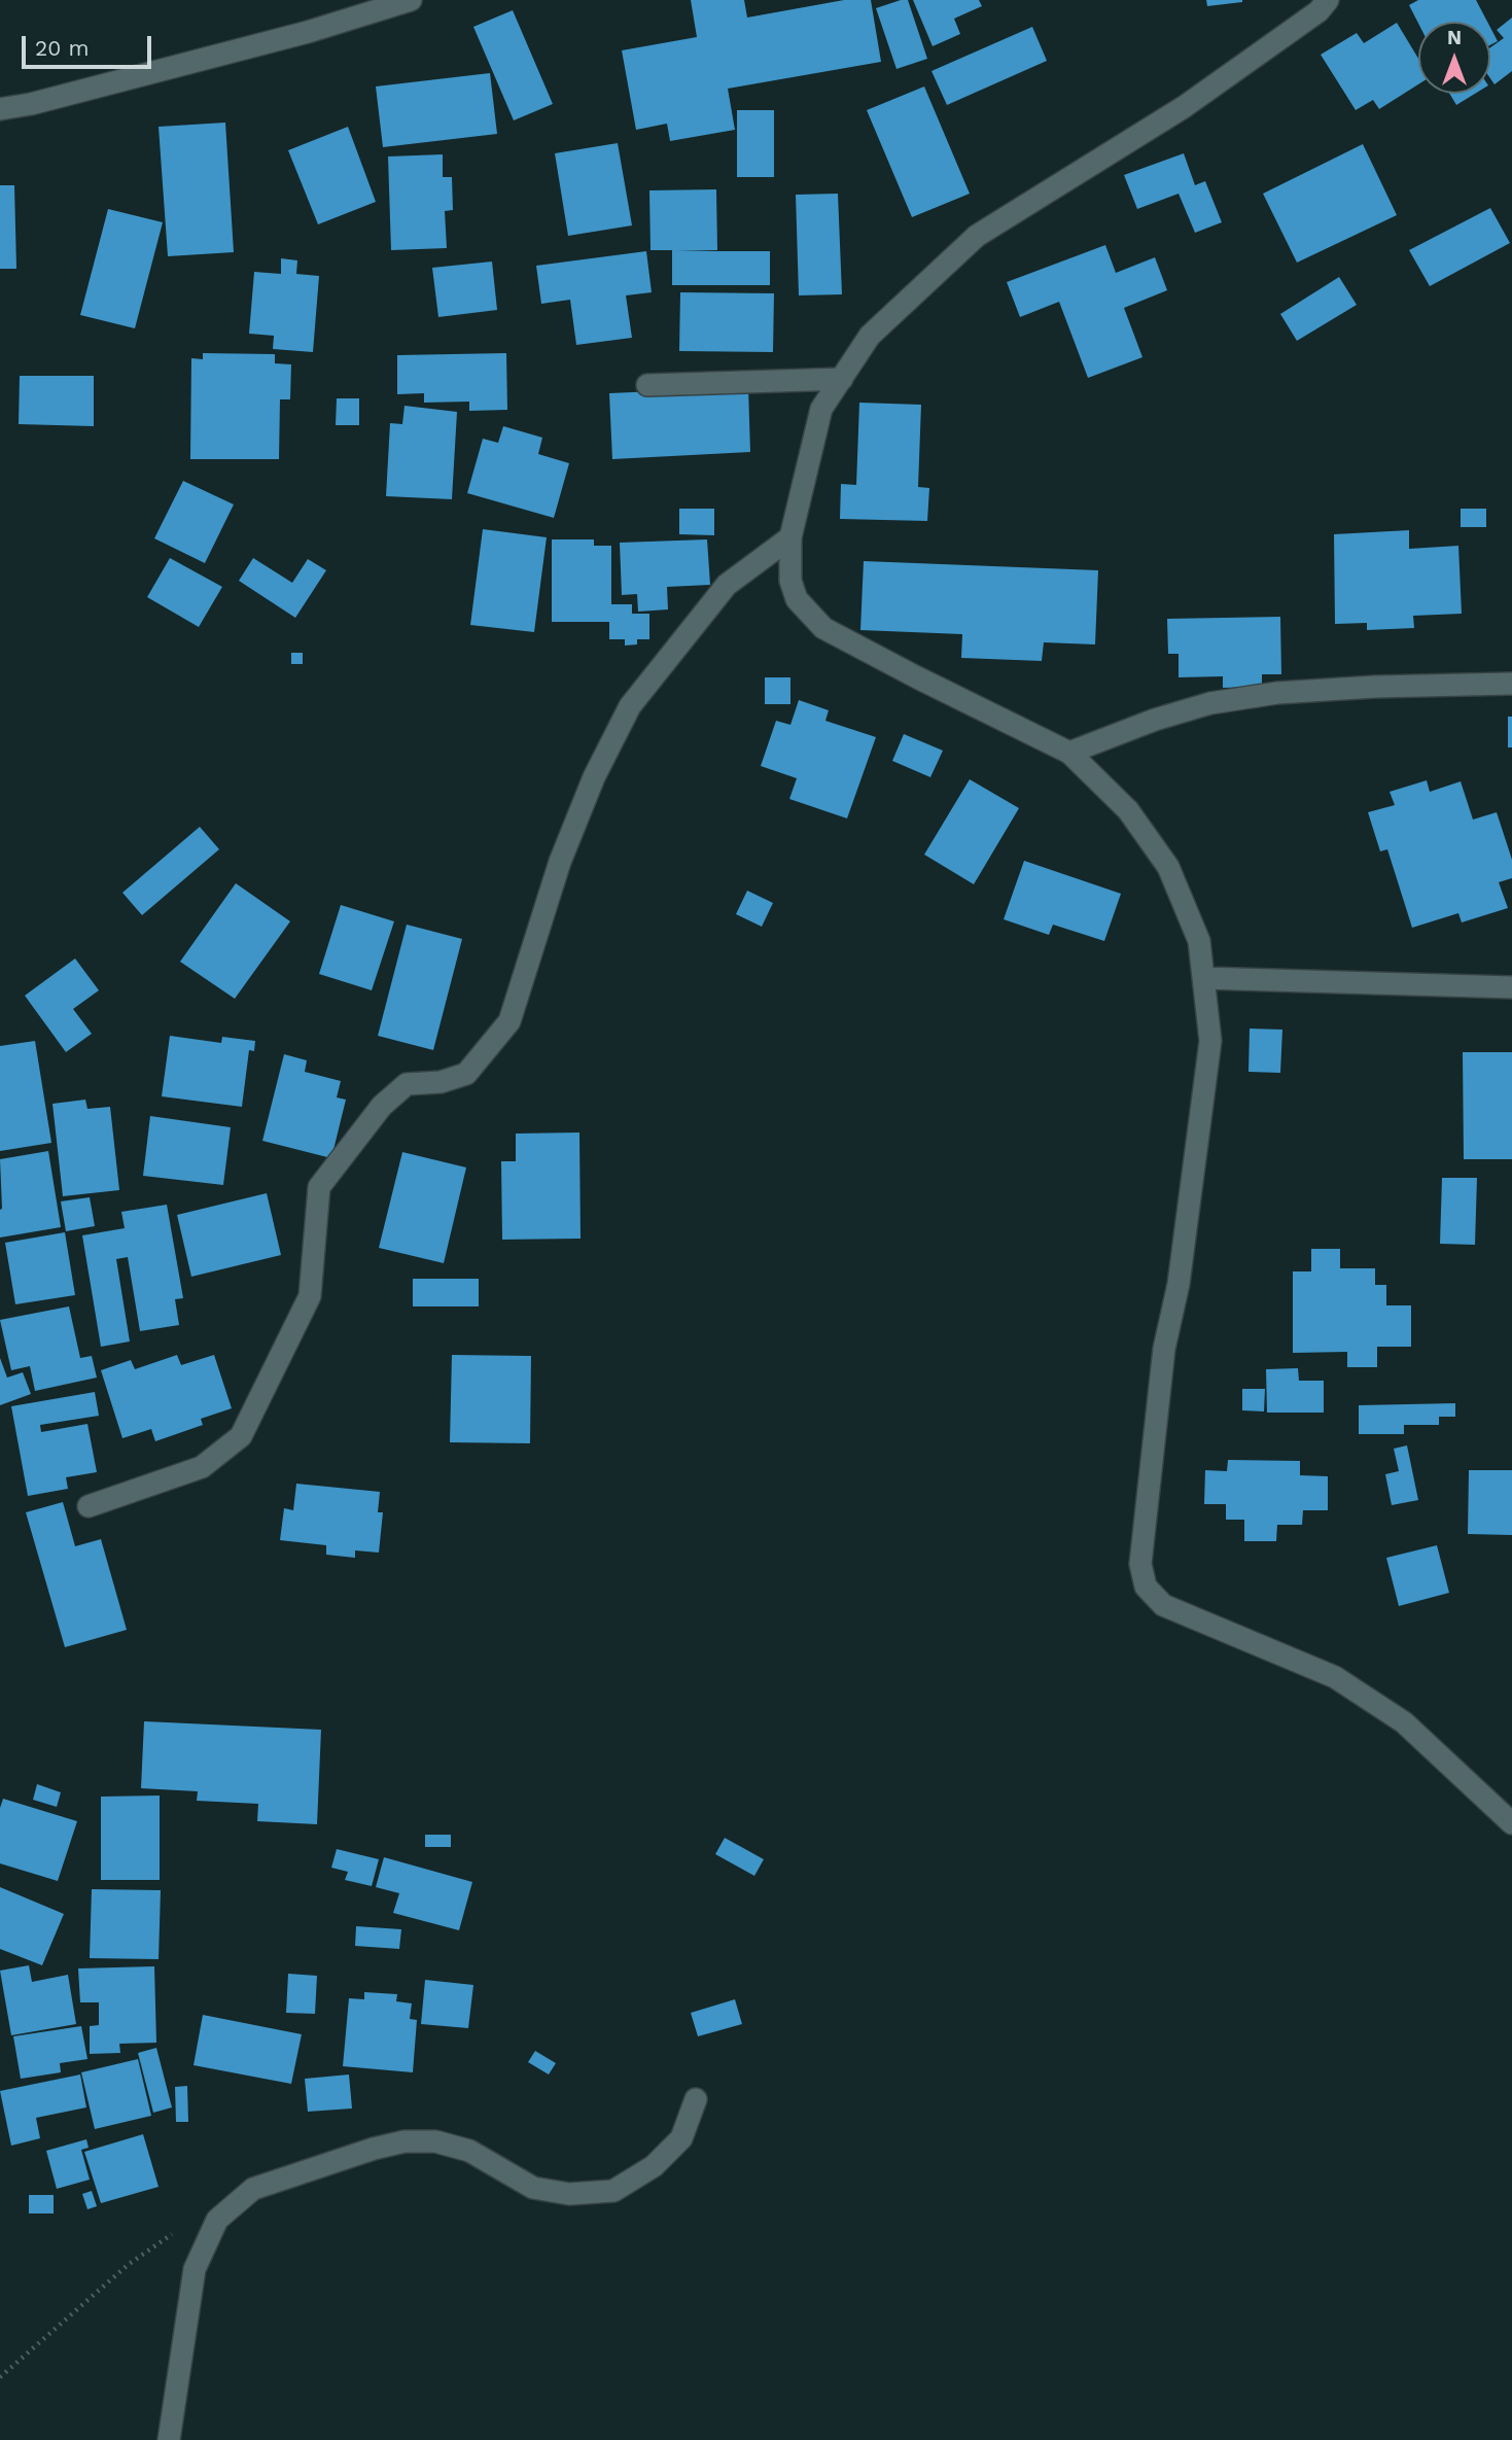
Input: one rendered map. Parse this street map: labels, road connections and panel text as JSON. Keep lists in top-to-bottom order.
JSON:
{
  "scale_bar": "20 m",
  "north": "top"
}
